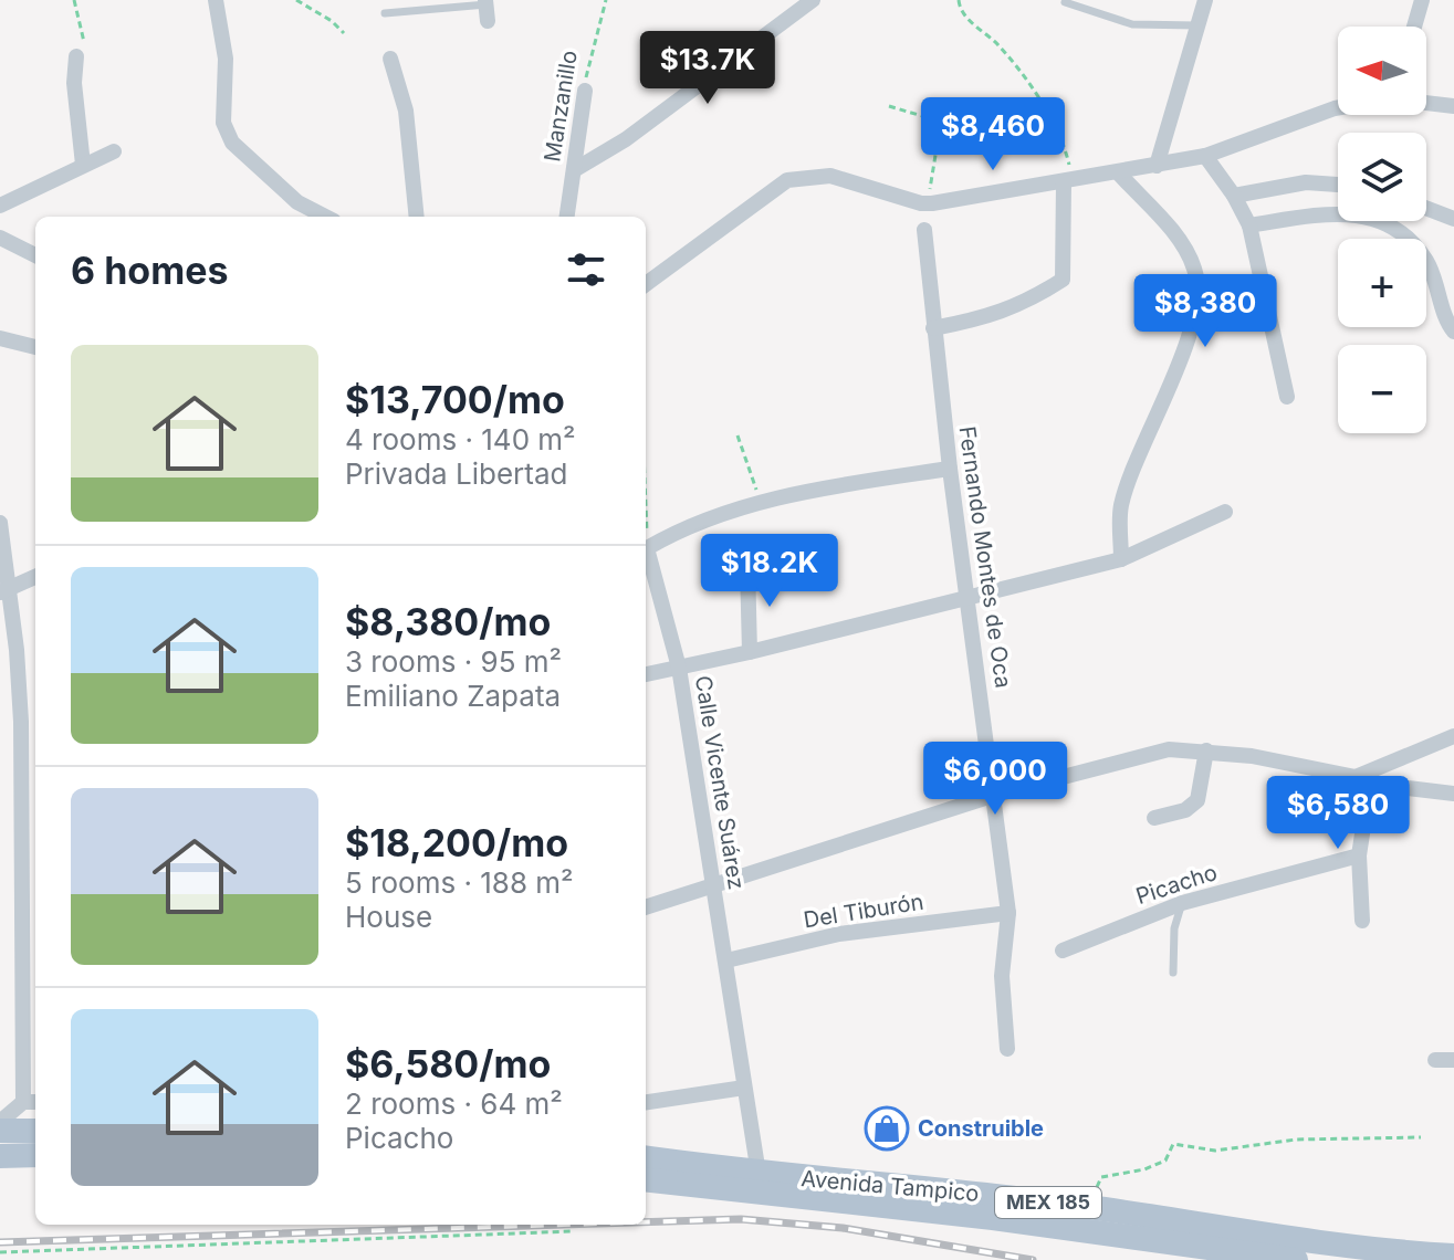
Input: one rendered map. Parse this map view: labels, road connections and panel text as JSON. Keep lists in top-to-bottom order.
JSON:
{
  "streets": {
    "main road": ["Avenida Tampico", "MEX 185"],
    "street": [
      "Manzanillo",
      "Fernando Montes de Oca",
      "Calle Vicente Suárez",
      "Picacho",
      "Del Tiburón"
    ]
  },
  "crossings": [
    ["Fernando Montes de Oca", "Del Tiburón"],
    ["Calle Vicente Suárez", "Del Tiburón"],
    ["Calle Vicente Suárez", "Avenida Tampico"]
  ],
  "places": {
    "shop": ["Construible"]
  },
  "north": "left",
  "page": {
    "map_buttons": ["+", "−"],
    "price": [
      "$13.7K",
      "$8,460",
      "$8,380",
      "$18.2K",
      "$6,000",
      "$6,580"
    ],
    "heading": "6 homes",
    "list": [
      {
        "name": "$13,700/mo",
        "note": "4 rooms · 140 m² · Privada Libertad"
      },
      {
        "name": "$8,380/mo",
        "note": "3 rooms · 95 m² · Emiliano Zapata"
      },
      {
        "name": "$18,200/mo",
        "note": "5 rooms · 188 m² · House"
      },
      {
        "name": "$6,580/mo",
        "note": "2 rooms · 64 m² · Picacho"
      }
    ]
  }
}
